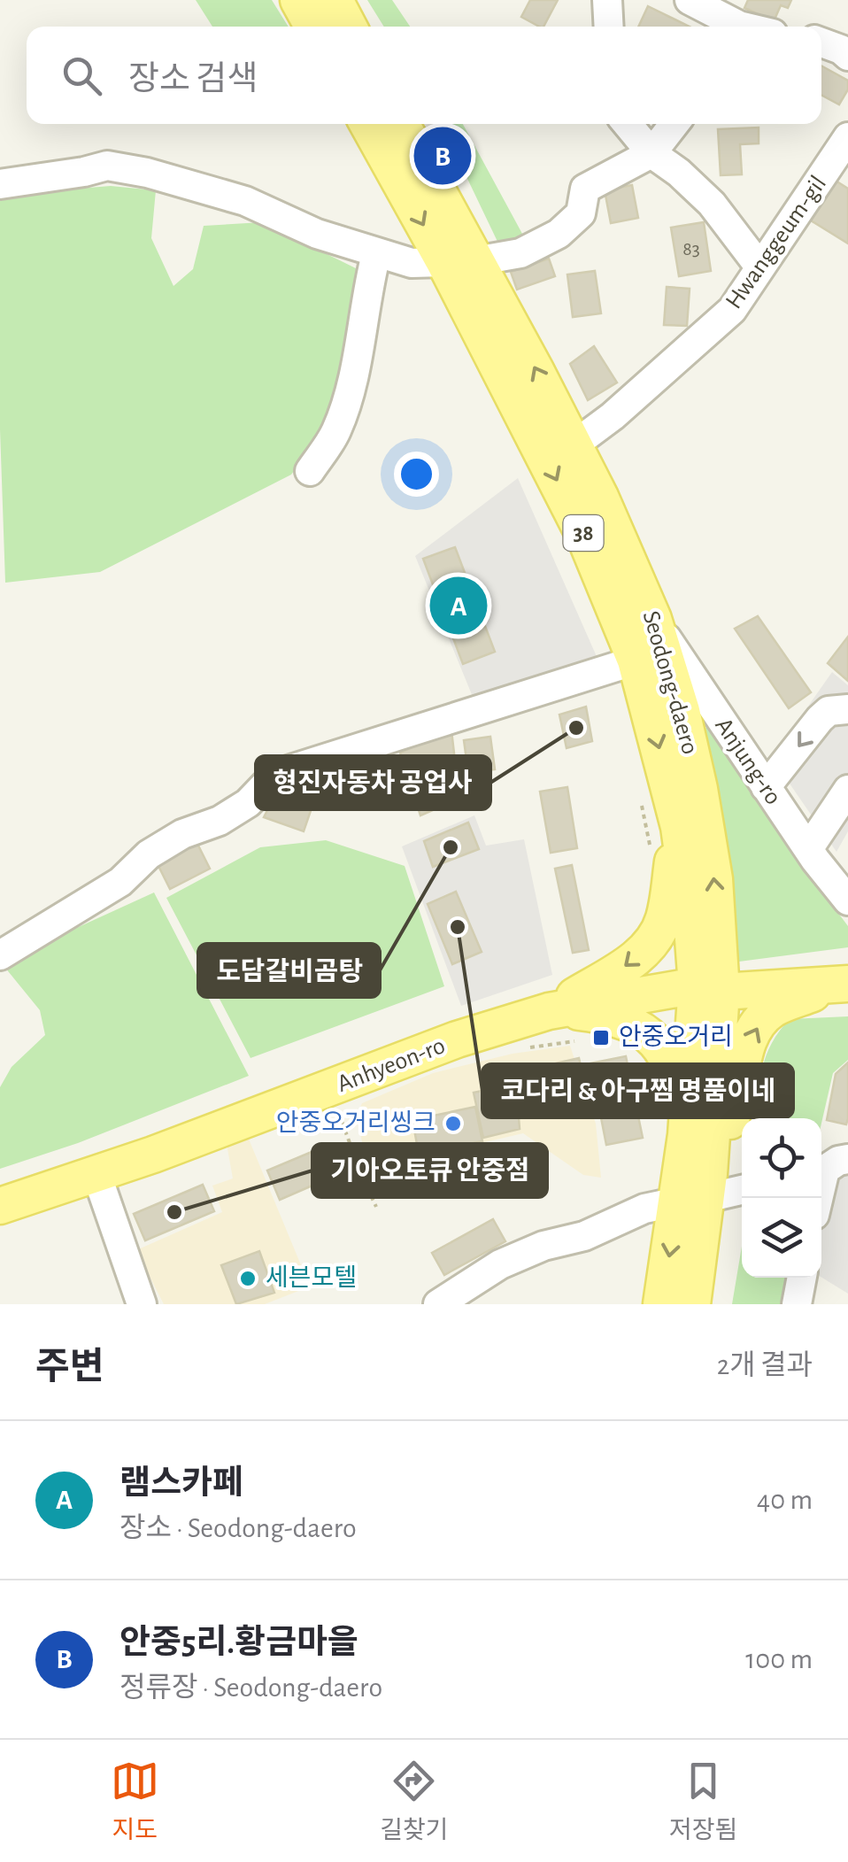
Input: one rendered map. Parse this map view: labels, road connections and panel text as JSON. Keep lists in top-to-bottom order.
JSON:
{
  "streets": {
    "main road": ["38", "Seodong-daero", "Anhyeon-ro"],
    "street": ["Hwanggeum-gil", "Anjung-ro"]
  },
  "crossings": [
    ["Hwanggeum-gil", "Seodong-daero"],
    ["Seodong-daero", "Anjung-ro"],
    ["Seodong-daero", "Anhyeon-ro"]
  ],
  "places": {
    "other": [
      "형진자동차 공업사",
      "도담갈비곰탕",
      "코다리 & 아구찜 명품이네",
      "안중오거리씽크",
      "기아오토큐 안중점",
      "세븐모텔"
    ],
    "transit": ["안중오거리"]
  },
  "house_numbers": ["83"],
  "page": {
    "search": "장소 검색",
    "pins": ["B", "A"],
    "heading": ["주변", "2개 결과"],
    "list": [
      {
        "mark": "A",
        "name": "램스카페",
        "note": "장소 · Seodong-daero",
        "value": "40 m"
      },
      {
        "mark": "B",
        "name": "안중5리.황금마을",
        "note": "정류장 · Seodong-daero",
        "value": "100 m"
      }
    ],
    "nav": ["지도", "길찾기", "저장됨"]
  }
}
